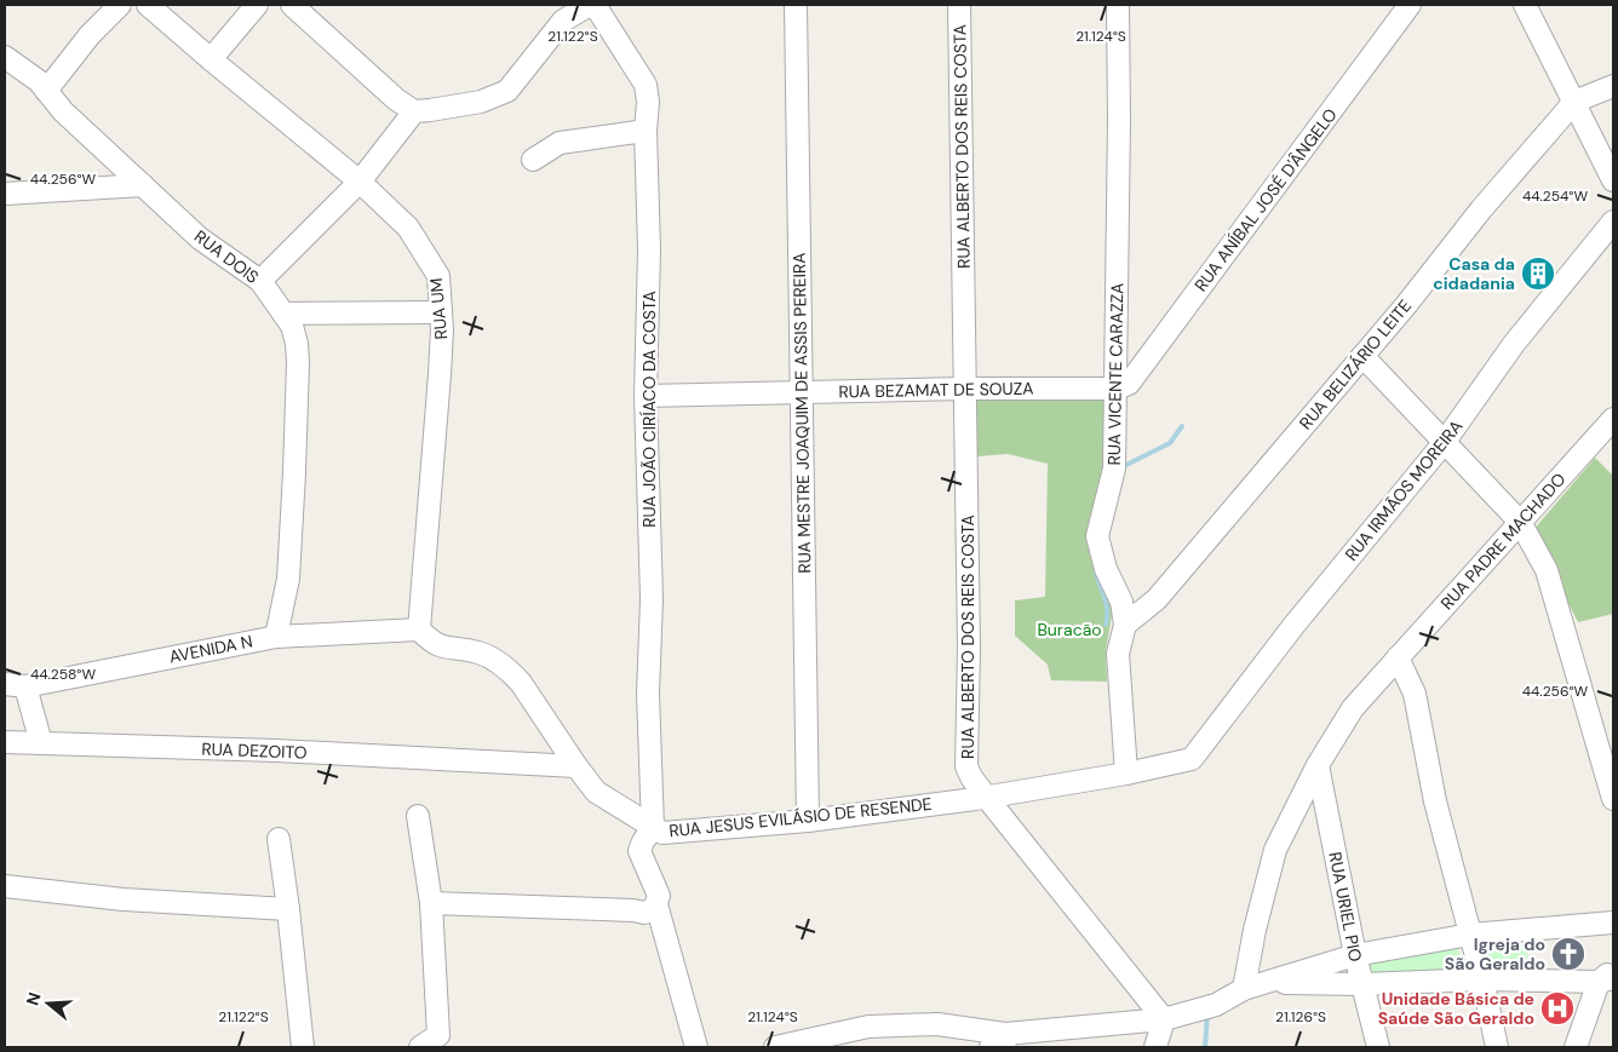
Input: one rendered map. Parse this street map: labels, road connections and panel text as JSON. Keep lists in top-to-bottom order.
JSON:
{
  "streets": {
    "street": [
      "RUA ALBERTO DOS REIS COSTA",
      "RUA ANÍBAL JOSÉ D'ÂNGELO",
      "RUA DOIS",
      "RUA UM",
      "RUA BELIZÁRIO LEITE",
      "RUA VICENTE CARAZZA",
      "RUA BEZAMAT DE SOUZA",
      "RUA JOÃO CIRÍACO DA COSTA",
      "RUA MESTRE JOAQUIM DE ASSIS PEREIRA",
      "RUA IRMÃOS MOREIRA",
      "RUA PADRE MACHADO",
      "AVENIDA N",
      "RUA DEZOITO",
      "RUA JESUS EVILÁSIO DE RESENDE",
      "RUA URIEL PIO"
    ]
  },
  "crossings": [
    ["RUA ALBERTO DOS REIS COSTA", "RUA BEZAMAT DE SOUZA"],
    ["RUA ALBERTO DOS REIS COSTA", "RUA JESUS EVILÁSIO DE RESENDE"],
    ["RUA ANÍBAL JOSÉ D'ÂNGELO", "RUA VICENTE CARAZZA"],
    ["RUA ANÍBAL JOSÉ D'ÂNGELO", "RUA BEZAMAT DE SOUZA"],
    ["RUA DOIS", "AVENIDA N"],
    ["RUA UM", "AVENIDA N"],
    ["RUA UM", "RUA JESUS EVILÁSIO DE RESENDE"],
    ["RUA BELIZÁRIO LEITE", "RUA VICENTE CARAZZA"],
    ["RUA VICENTE CARAZZA", "RUA BEZAMAT DE SOUZA"],
    ["RUA VICENTE CARAZZA", "RUA JESUS EVILÁSIO DE RESENDE"],
    ["RUA BEZAMAT DE SOUZA", "RUA JOÃO CIRÍACO DA COSTA"],
    ["RUA BEZAMAT DE SOUZA", "RUA MESTRE JOAQUIM DE ASSIS PEREIRA"],
    ["RUA JOÃO CIRÍACO DA COSTA", "RUA JESUS EVILÁSIO DE RESENDE"],
    ["RUA MESTRE JOAQUIM DE ASSIS PEREIRA", "RUA JESUS EVILÁSIO DE RESENDE"],
    ["RUA IRMÃOS MOREIRA", "RUA JESUS EVILÁSIO DE RESENDE"],
    ["RUA PADRE MACHADO", "RUA URIEL PIO"],
    ["AVENIDA N", "RUA JESUS EVILÁSIO DE RESENDE"],
    ["RUA DEZOITO", "RUA JESUS EVILÁSIO DE RESENDE"]
  ],
  "parks": ["Buracão"],
  "places": {
    "building": ["Casa da cidadania"],
    "church": ["Igreja do São Geraldo"],
    "hospital": ["Unidade Básica de Saúde São Geraldo"]
  },
  "north": "left",
  "coordinates": [
    "21.122°S",
    "21.124°S",
    "44.256°W",
    "44.254°W",
    "44.258°W",
    "21.126°S"
  ]
}
